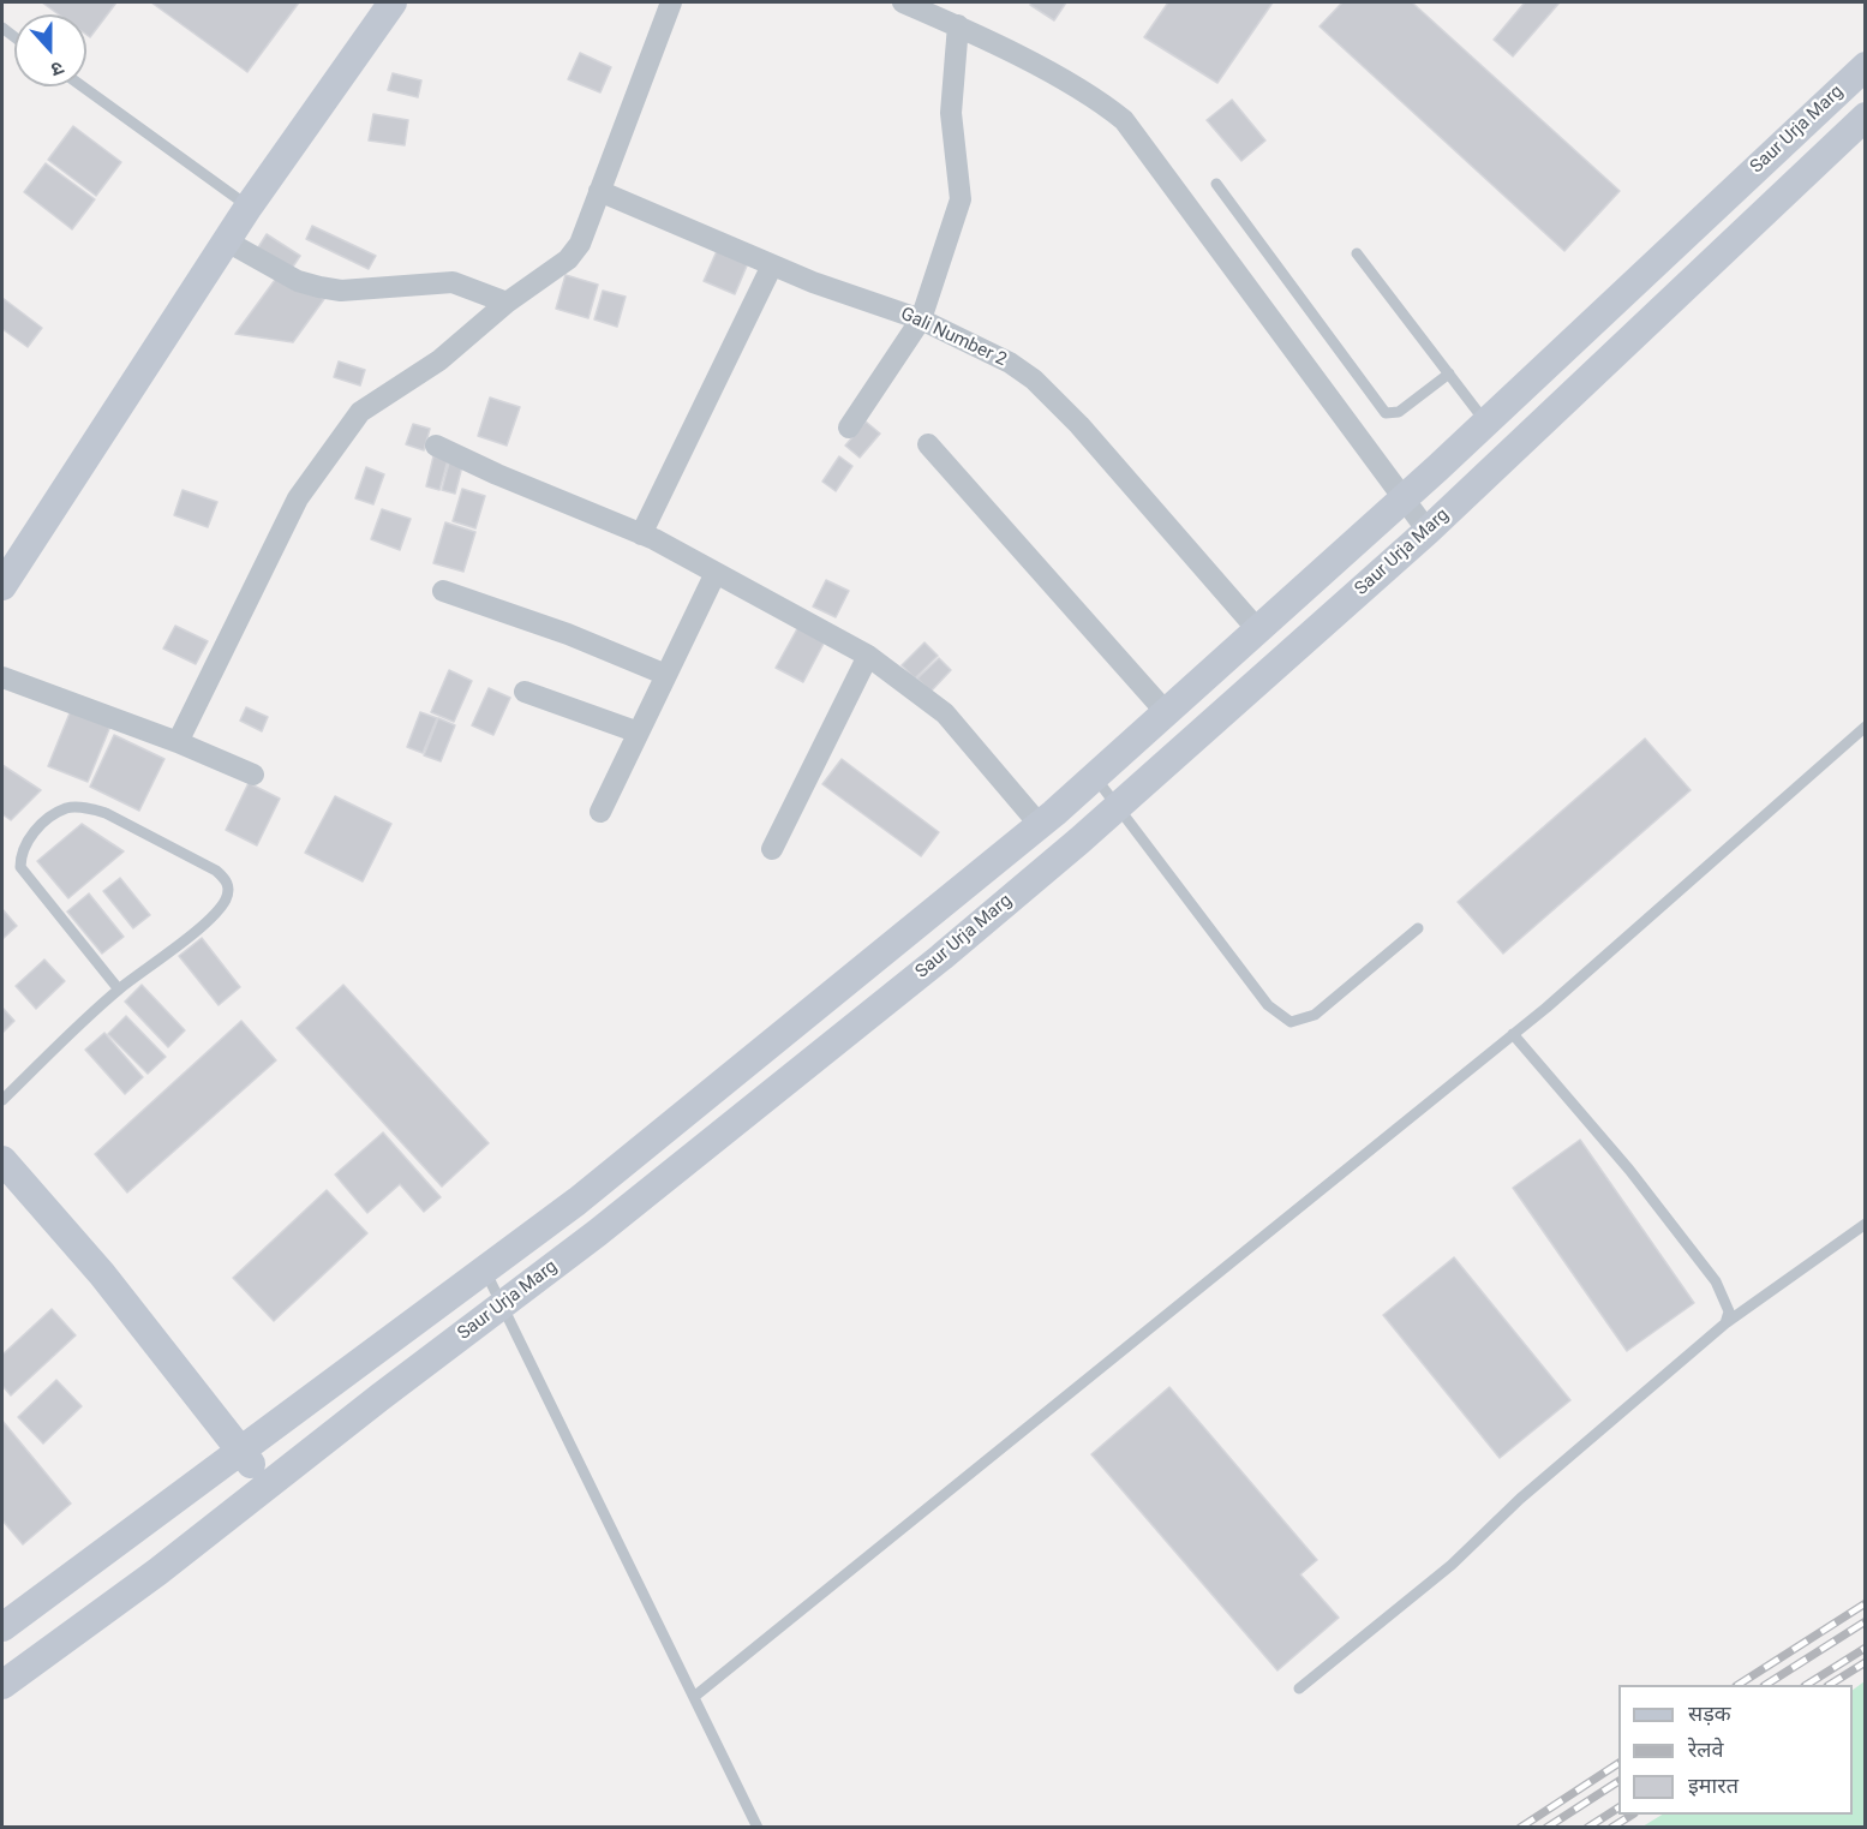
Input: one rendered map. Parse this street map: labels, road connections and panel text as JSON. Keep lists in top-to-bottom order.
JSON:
{
  "streets": {
    "street": ["Saur Urja Marg", "Gali Number 2"]
  },
  "crossings": [
    ["Saur Urja Marg", "Gali Number 2"]
  ],
  "legend": ["सड़क", "रेलवे", "इमारत"],
  "north": "bottom"
}
